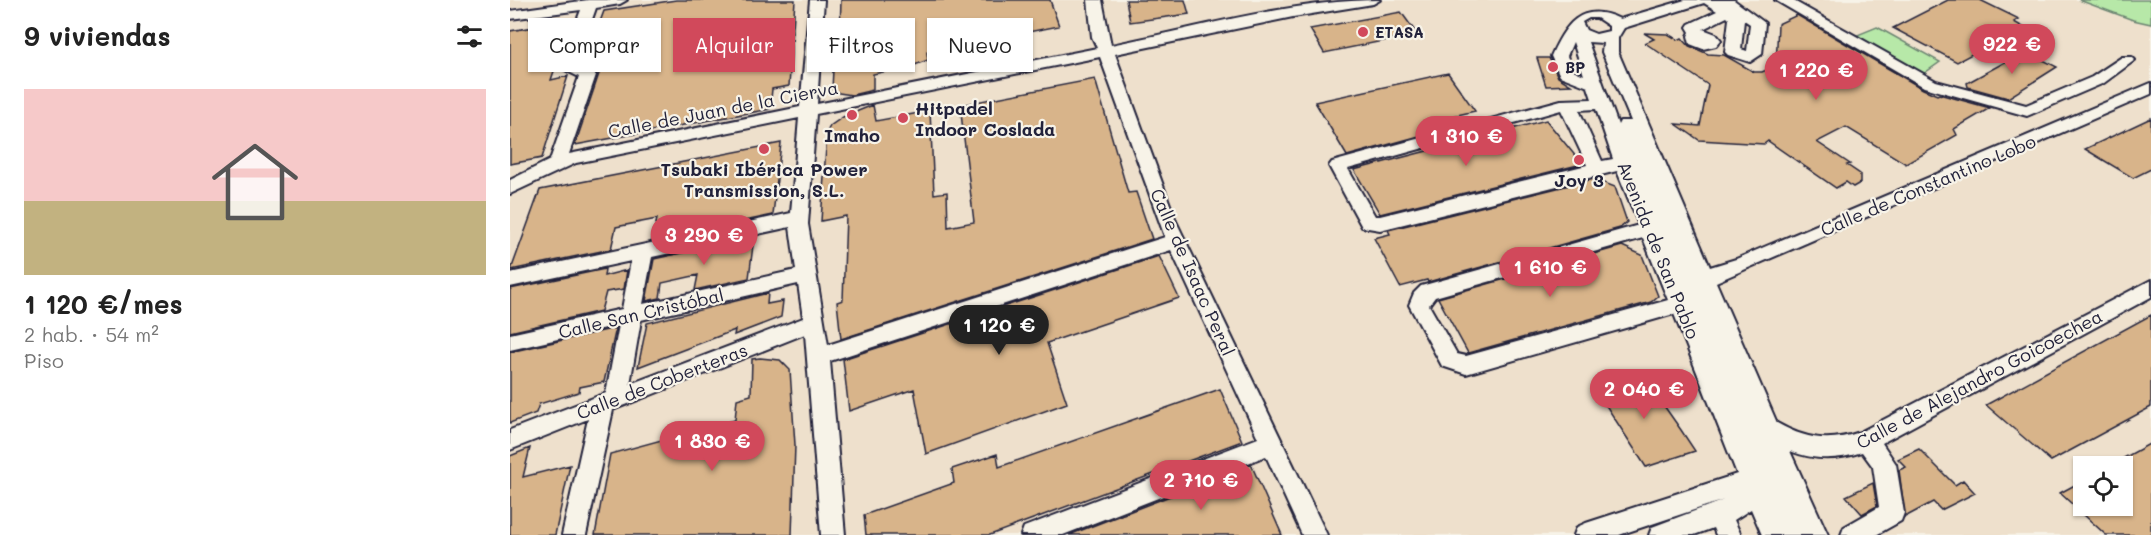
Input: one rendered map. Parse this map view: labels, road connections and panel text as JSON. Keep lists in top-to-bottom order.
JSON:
{
  "streets": {
    "street": [
      "Calle de Juan de la Cierva",
      "Calle de Constantino Lobo",
      "Avenida de San Pablo",
      "Calle de Isaac Peral",
      "Calle San Cristóbal",
      "Calle de Alejandro Goicoechea",
      "Calle de Coberteras"
    ]
  },
  "crossings": [
    ["Calle de Juan de la Cierva", "Calle de Isaac Peral"],
    ["Calle de Constantino Lobo", "Avenida de San Pablo"],
    ["Avenida de San Pablo", "Calle de Alejandro Goicoechea"]
  ],
  "places": [
    "ETASA",
    "BP",
    "Imaho",
    "Hitpadel Indoor Coslada",
    "Tsubaki Ibérica Power Transmission, S.L.",
    "Joy 3"
  ],
  "page": {
    "heading": "9 viviendas",
    "chip": [
      "Comprar",
      "Alquilar",
      "Filtros",
      "Nuevo"
    ],
    "price": [
      "922 €",
      "1 220 €",
      "1 310 €",
      "3 290 €",
      "1 610 €",
      "1 120 €",
      "2 040 €",
      "1 830 €",
      "2 710 €"
    ],
    "list": [
      {
        "name": "1 120 €/mes",
        "note": "2 hab. · 54 m² · Piso"
      }
    ]
  }
}
